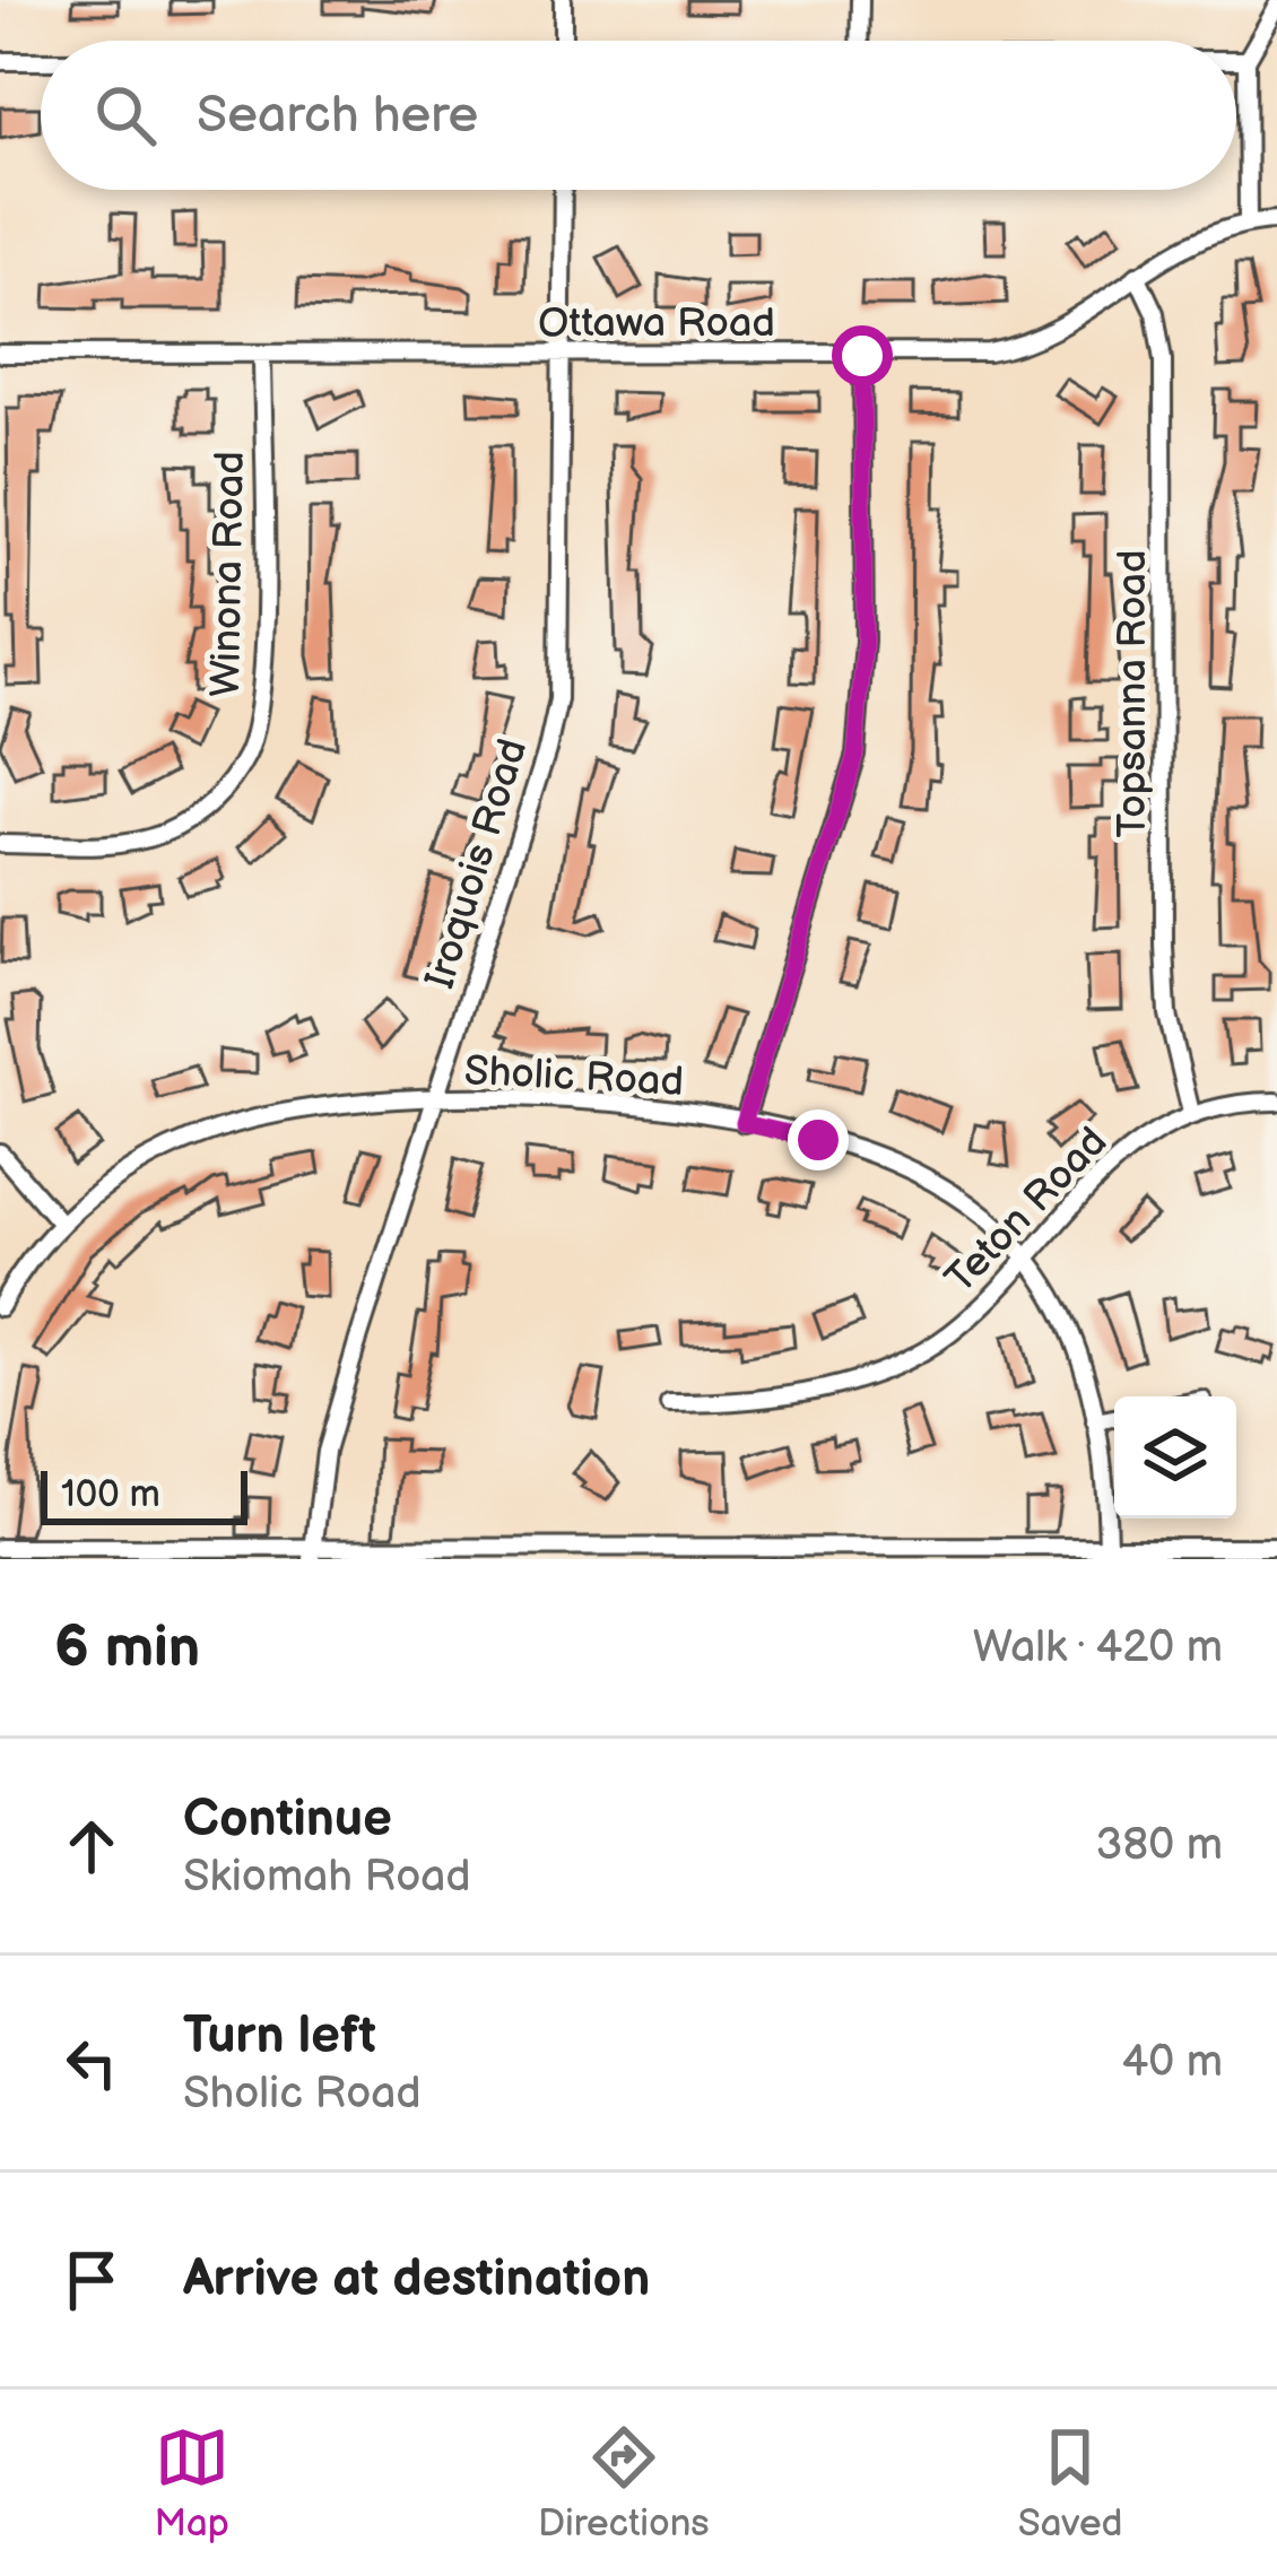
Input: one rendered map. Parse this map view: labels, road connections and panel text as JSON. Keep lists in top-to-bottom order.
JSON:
{
  "streets": {
    "street": [
      "Ottawa Road",
      "Winona Road",
      "Topsanna Road",
      "Iroquois Road",
      "Sholic Road",
      "Teton Road"
    ]
  },
  "crossings": [
    ["Ottawa Road", "Winona Road"],
    ["Ottawa Road", "Topsanna Road"],
    ["Ottawa Road", "Iroquois Road"],
    ["Topsanna Road", "Teton Road"],
    ["Iroquois Road", "Sholic Road"],
    ["Sholic Road", "Teton Road"]
  ],
  "scale_bar": "100 m",
  "page": {
    "search": "Search here",
    "scale": "100 m",
    "heading": ["6 min", "Walk · 420 m"],
    "list": [
      ["Continue", "Skiomah Road", "380 m"],
      ["Turn left", "Sholic Road", "40 m"],
      "Arrive at destination"
    ],
    "nav": ["Map", "Directions", "Saved"]
  }
}
